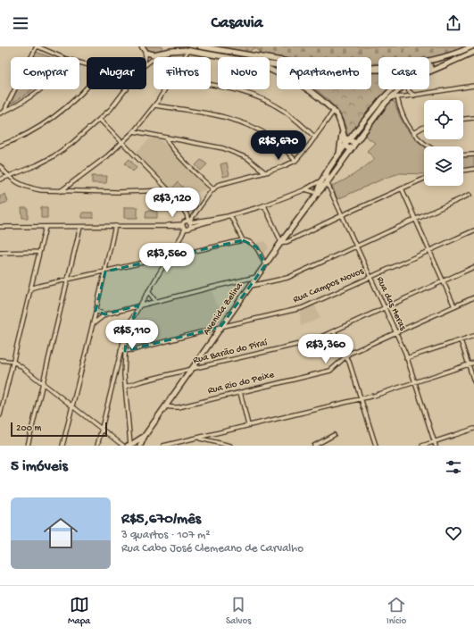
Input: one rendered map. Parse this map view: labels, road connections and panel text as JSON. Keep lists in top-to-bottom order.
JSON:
{
  "streets": {
    "main road": ["Avenida Zelina"],
    "street": [
      "Rua Campos Novos",
      "Rua das Heras",
      "Rua Barão do Piraí",
      "Rua Rio do Peixe"
    ]
  },
  "crossings": [
    ["Rua Campos Novos", "Rua das Heras"],
    ["Rua Campos Novos", "Avenida Zelina"],
    ["Rua das Heras", "Rua Barão do Piraí"],
    ["Rua das Heras", "Rua Rio do Peixe"],
    ["Avenida Zelina", "Rua Barão do Piraí"],
    ["Avenida Zelina", "Rua Rio do Peixe"]
  ],
  "scale_bar": "200 m",
  "page": {
    "header": "Casavia",
    "chip": [
      "Comprar",
      "Alugar",
      "Filtros",
      "Novo",
      "Apartamento",
      "Casa"
    ],
    "price": [
      "R$5,670",
      "R$3,120",
      "R$3,560",
      "R$5,110",
      "R$3,360"
    ],
    "scale": "200 m",
    "heading": "5 imóveis",
    "list": [
      {
        "name": "R$5,670/mês",
        "note": "3 quartos · 107 m² · Rua Cabo José Clemeano de Carvalho"
      }
    ],
    "tabs": ["Mapa", "Salvos", "Início"]
  }
}
